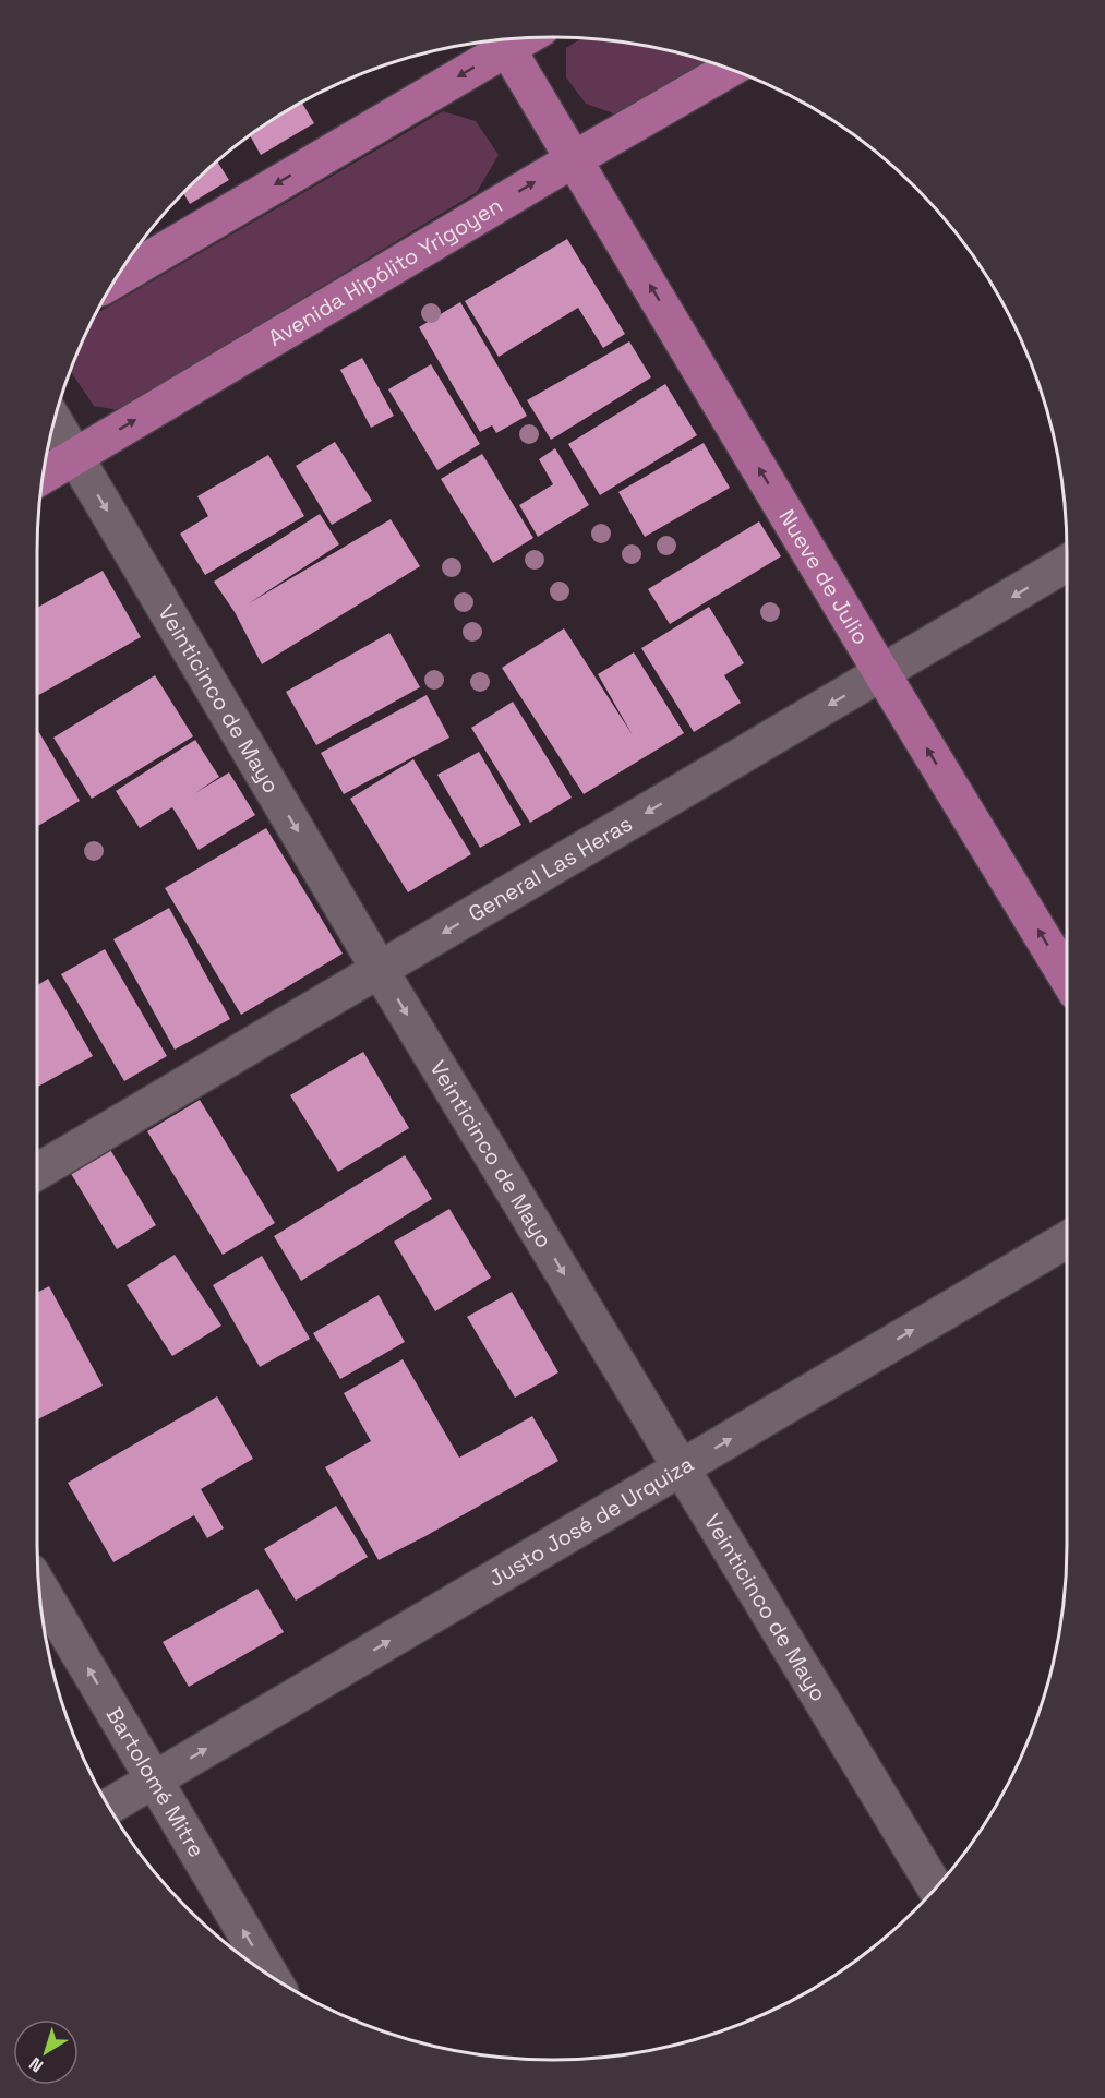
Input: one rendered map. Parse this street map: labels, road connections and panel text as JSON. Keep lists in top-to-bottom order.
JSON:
{
  "streets": {
    "main road": ["Avenida Hipólito Yrigoyen", "Nueve de Julio"],
    "street": [
      "Veinticinco de Mayo",
      "General Las Heras",
      "Justo José de Urquiza",
      "Bartolomé Mitre"
    ]
  },
  "crossings": [
    ["Avenida Hipólito Yrigoyen", "Nueve de Julio"],
    ["Avenida Hipólito Yrigoyen", "Veinticinco de Mayo"],
    ["Nueve de Julio", "General Las Heras"],
    ["Veinticinco de Mayo", "General Las Heras"],
    ["Veinticinco de Mayo", "Justo José de Urquiza"],
    ["Justo José de Urquiza", "Bartolomé Mitre"]
  ],
  "one_way": [
    "Nueve de Julio",
    "Veinticinco de Mayo",
    "General Las Heras",
    "Justo José de Urquiza",
    "Bartolomé Mitre"
  ],
  "north": "bottom left"
}
